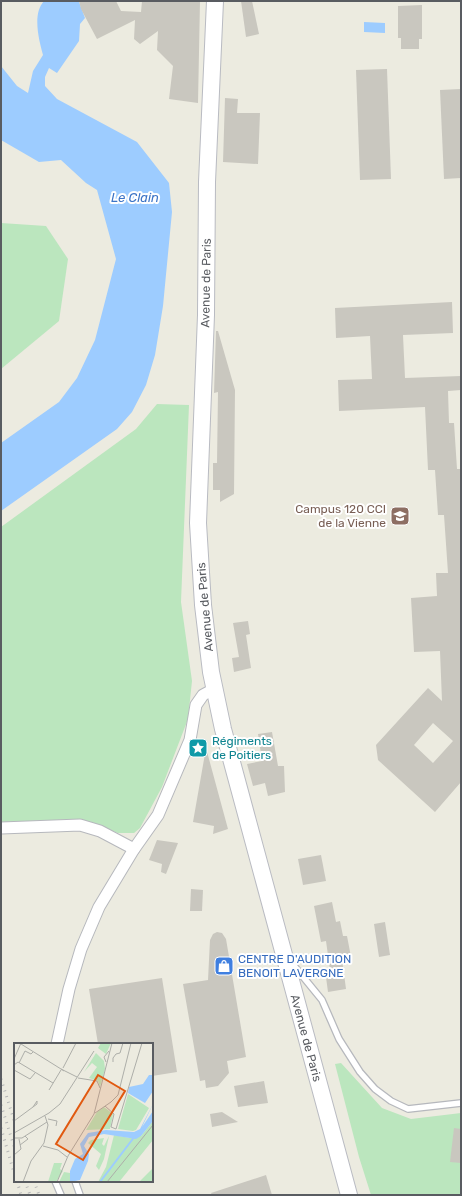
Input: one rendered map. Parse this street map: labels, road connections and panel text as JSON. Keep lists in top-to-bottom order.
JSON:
{
  "streets": {
    "main road": ["Avenue de Paris"]
  },
  "water": ["Le Clain"],
  "places": {
    "school or university": ["Campus 120 CCI de la Vienne"],
    "place": ["Régiments de Poitiers"],
    "shop": ["CENTRE D'AUDITION BENOIT LAVERGNE"]
  }
}
